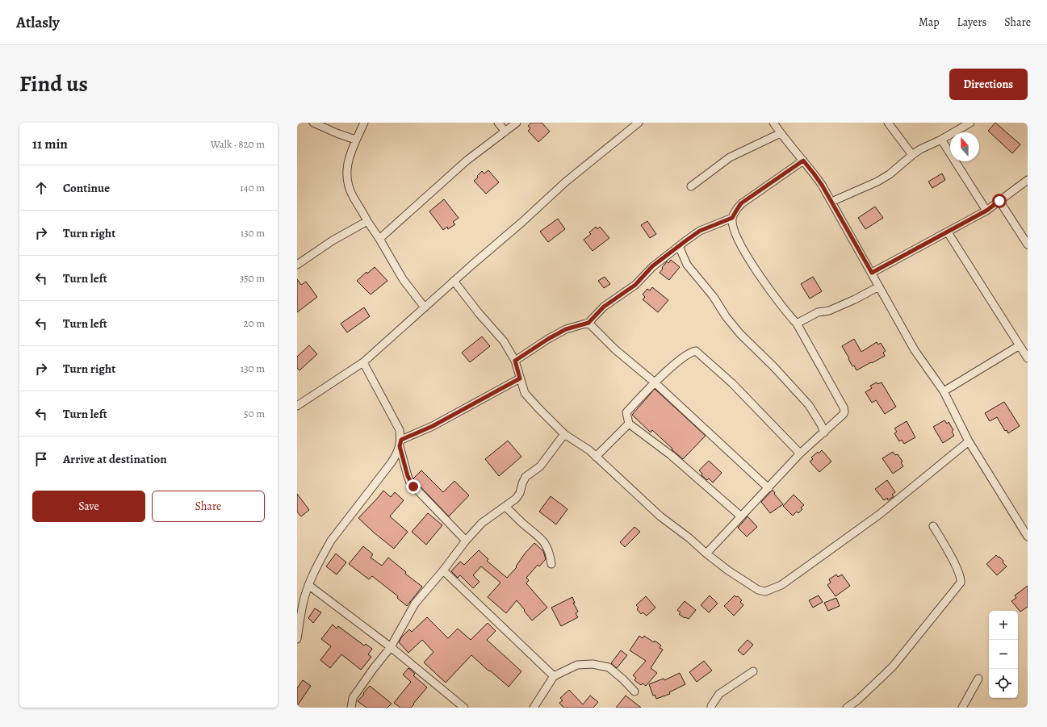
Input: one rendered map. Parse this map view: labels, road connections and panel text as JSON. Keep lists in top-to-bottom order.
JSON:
{
  "north": "top",
  "page": {
    "header": "Atlasly",
    "nav": ["Map", "Layers", "Share"],
    "title": "Find us",
    "buttons": [
      "Directions",
      ["Save", "Share"]
    ],
    "heading": ["11 min", "Walk · 820 m"],
    "list": [
      ["Continue", "140 m"],
      ["Turn right", "130 m"],
      ["Turn left", "350 m"],
      ["Turn left", "20 m"],
      ["Turn right", "130 m"],
      ["Turn left", "50 m"],
      "Arrive at destination"
    ],
    "map_buttons": ["+", "−"]
  }
}
